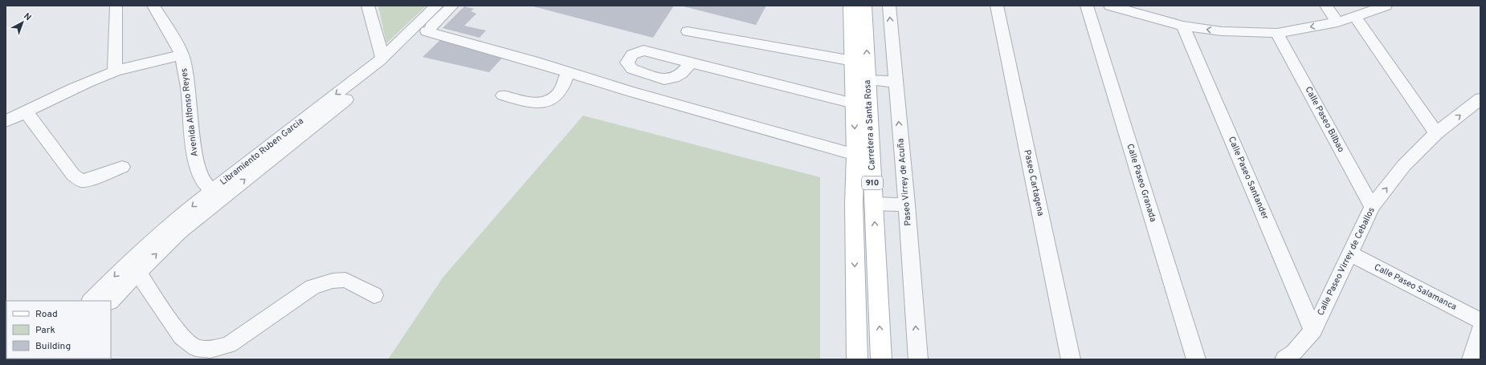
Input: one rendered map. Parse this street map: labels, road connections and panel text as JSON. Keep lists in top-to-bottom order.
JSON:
{
  "streets": {
    "main road": ["Carretera a Santa Rosa", "910"],
    "street": [
      "Avenida Alfonso Reyes",
      "Calle Paseo Bilbao",
      "Libramiento Ruben Garcia",
      "Calle Paseo Santander",
      "Paseo Virrey de Acuña",
      "Paseo Cartagena",
      "Calle Paseo Granada",
      "Calle Paseo Virrey de Ceballos",
      "Calle Paseo Salamanca"
    ]
  },
  "crossings": [
    ["Avenida Alfonso Reyes", "Libramiento Ruben Garcia"],
    ["Calle Paseo Bilbao", "Calle Paseo Virrey de Ceballos"],
    ["Calle Paseo Santander", "Calle Paseo Virrey de Ceballos"],
    ["Calle Paseo Virrey de Ceballos", "Calle Paseo Salamanca"]
  ],
  "one_way": ["Paseo Virrey de Acuña", "Calle Paseo Virrey de Ceballos"],
  "legend": ["Road", "Park", "Building"],
  "north": "top right"
}
